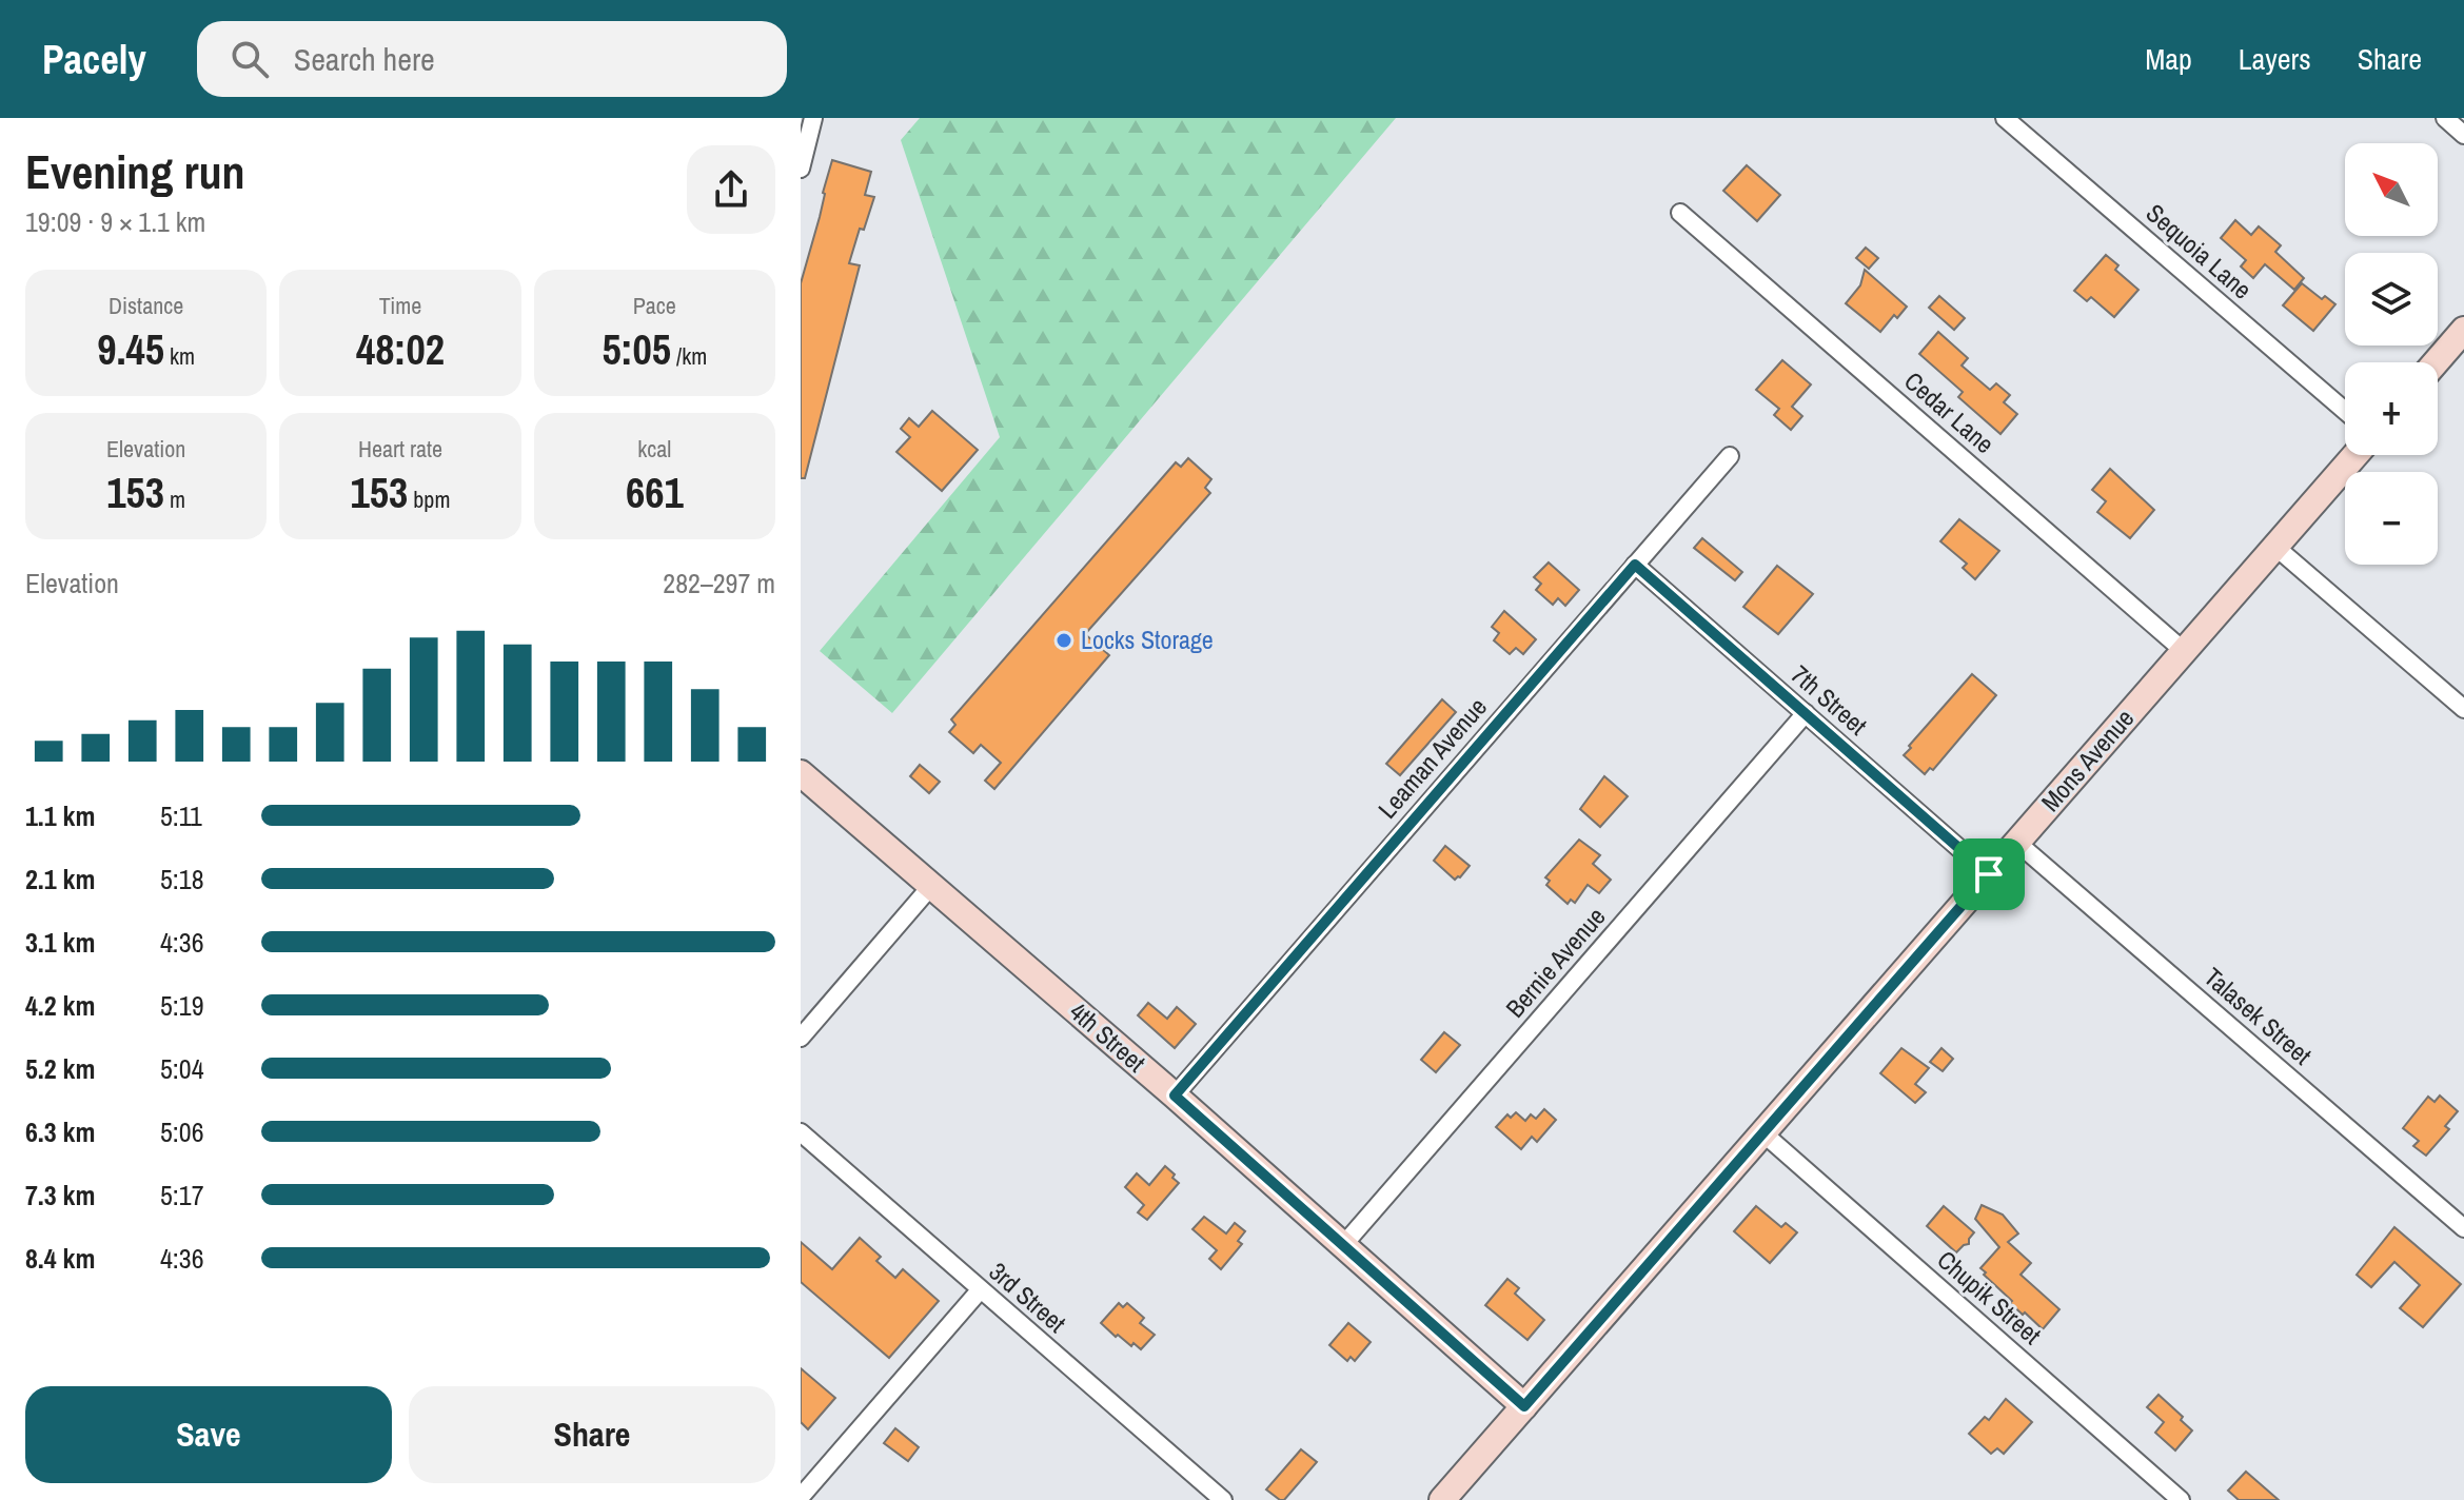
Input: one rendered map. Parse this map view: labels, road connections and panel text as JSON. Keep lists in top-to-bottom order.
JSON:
{
  "streets": {
    "street": [
      "Sequoia Lane",
      "Cedar Lane",
      "7th Street",
      "Leaman Avenue",
      "Mons Avenue",
      "Bernie Avenue",
      "Talasek Street",
      "4th Street",
      "3rd Street",
      "Chupik Street"
    ]
  },
  "crossings": [
    ["Cedar Lane", "Mons Avenue"],
    ["7th Street", "Leaman Avenue"],
    ["7th Street", "Mons Avenue"],
    ["7th Street", "Bernie Avenue"],
    ["Leaman Avenue", "4th Street"],
    ["Mons Avenue", "Talasek Street"],
    ["Mons Avenue", "4th Street"],
    ["Mons Avenue", "Chupik Street"],
    ["Bernie Avenue", "4th Street"]
  ],
  "places": ["Locks Storage"],
  "north": "top left",
  "page": {
    "header": "Pacely",
    "search": "Search here",
    "nav": ["Map", "Layers", "Share"],
    "heading": ["Evening run", "19:09 · 9 × 1.1 km"],
    "map_buttons": ["+", "−"],
    "stats": [
      ["Distance", "9.45 km"],
      ["Time", "48:02"],
      ["Pace", "5:05 /km"],
      ["Elevation", "153 m"],
      ["Heart rate", "153 bpm"],
      ["kcal", "661"]
    ],
    "chart": ["Elevation", "282–297 m"],
    "list": [
      {
        "name": "1.1 km",
        "note": "5:11"
      },
      {
        "name": "2.1 km",
        "note": "5:18"
      },
      {
        "name": "3.1 km",
        "note": "4:36"
      },
      {
        "name": "4.2 km",
        "note": "5:19"
      },
      {
        "name": "5.2 km",
        "note": "5:04"
      },
      {
        "name": "6.3 km",
        "note": "5:06"
      },
      {
        "name": "7.3 km",
        "note": "5:17"
      },
      {
        "name": "8.4 km",
        "note": "4:36"
      }
    ],
    "buttons": ["Save", "Share"]
  }
}
